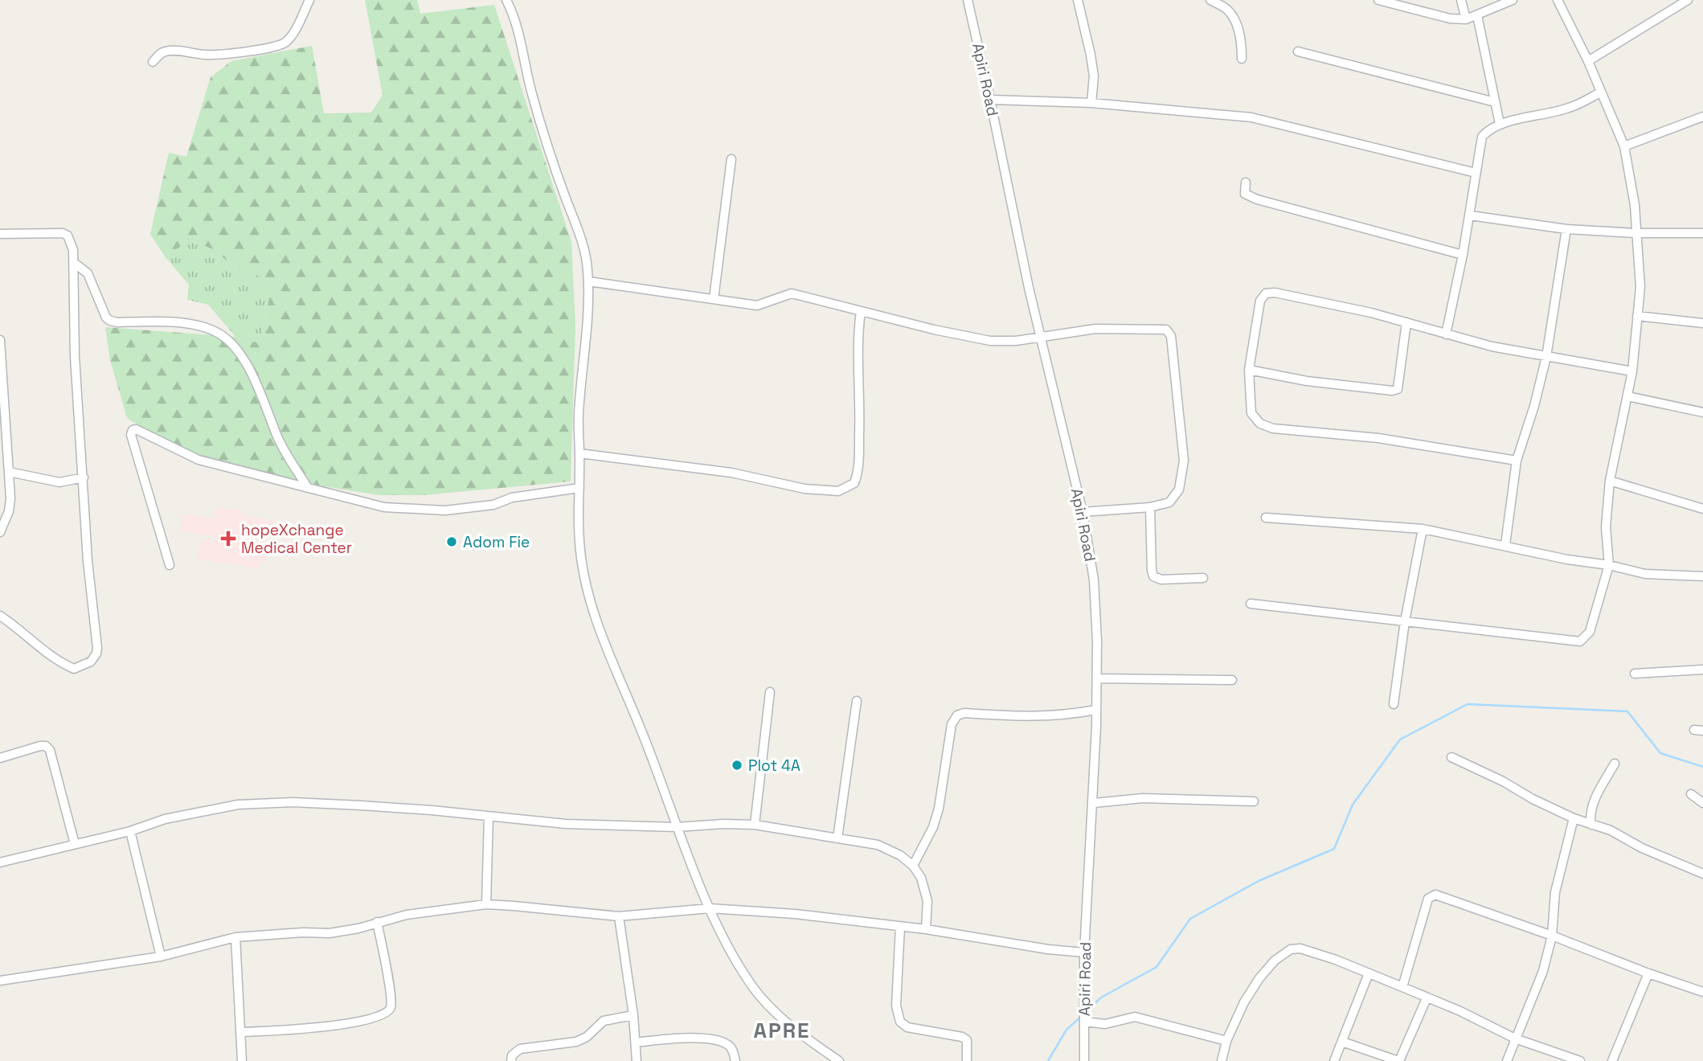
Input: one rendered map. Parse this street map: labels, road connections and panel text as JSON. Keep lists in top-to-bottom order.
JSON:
{
  "streets": {
    "street": ["Apiri Road"]
  },
  "districts": ["APRE"],
  "places": {
    "health": ["hopeXchange Medical Center"],
    "other": ["Adom Fie", "Plot 4A"]
  }
}
